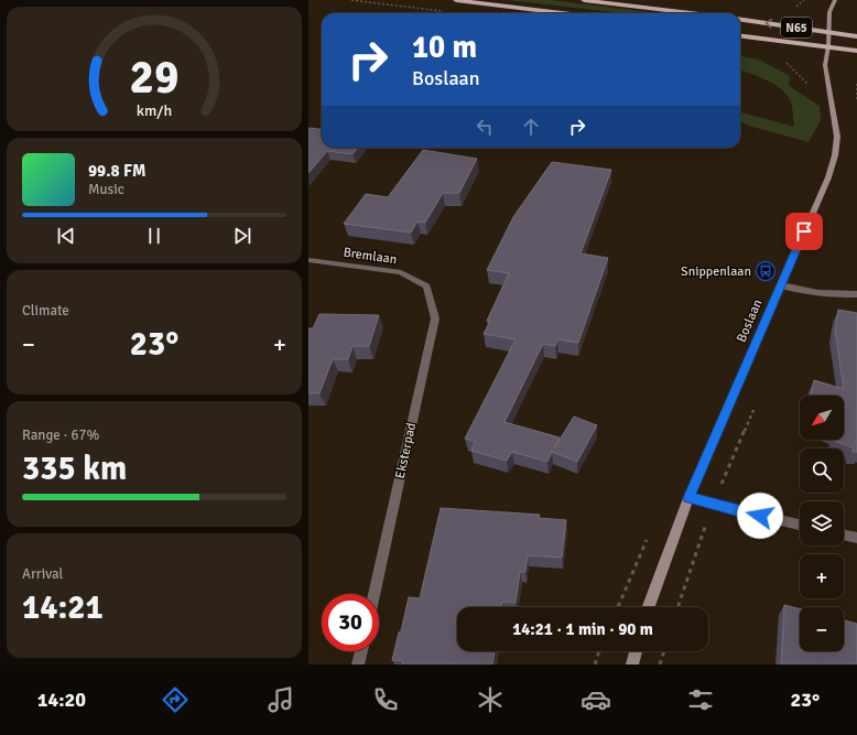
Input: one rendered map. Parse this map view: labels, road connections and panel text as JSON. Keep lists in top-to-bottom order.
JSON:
{
  "streets": {
    "main road": ["N65", "Boslaan"],
    "street": ["Bremlaan", "Eksterpad"]
  },
  "crossings": [
    ["N65", "Boslaan"],
    ["Bremlaan", "Eksterpad"]
  ],
  "places": {
    "bus stop": ["Snippenlaan"]
  },
  "north": "bottom left",
  "page": {
    "turn": ["10 m", "Boslaan"],
    "song": ["99.8 FM", "Music"],
    "tile": [
      "Climate",
      ["Range · 67%", "335 km"],
      ["Arrival", "14:21"]
    ],
    "heat": ["−", "23°", "+"],
    "map_buttons": ["+", "−"],
    "limit": "30",
    "trip": "14:21 · 1 min · 90 m",
    "tabs": ["14:20", "23°"],
    "gauge": ["29", "km/h"]
  }
}
